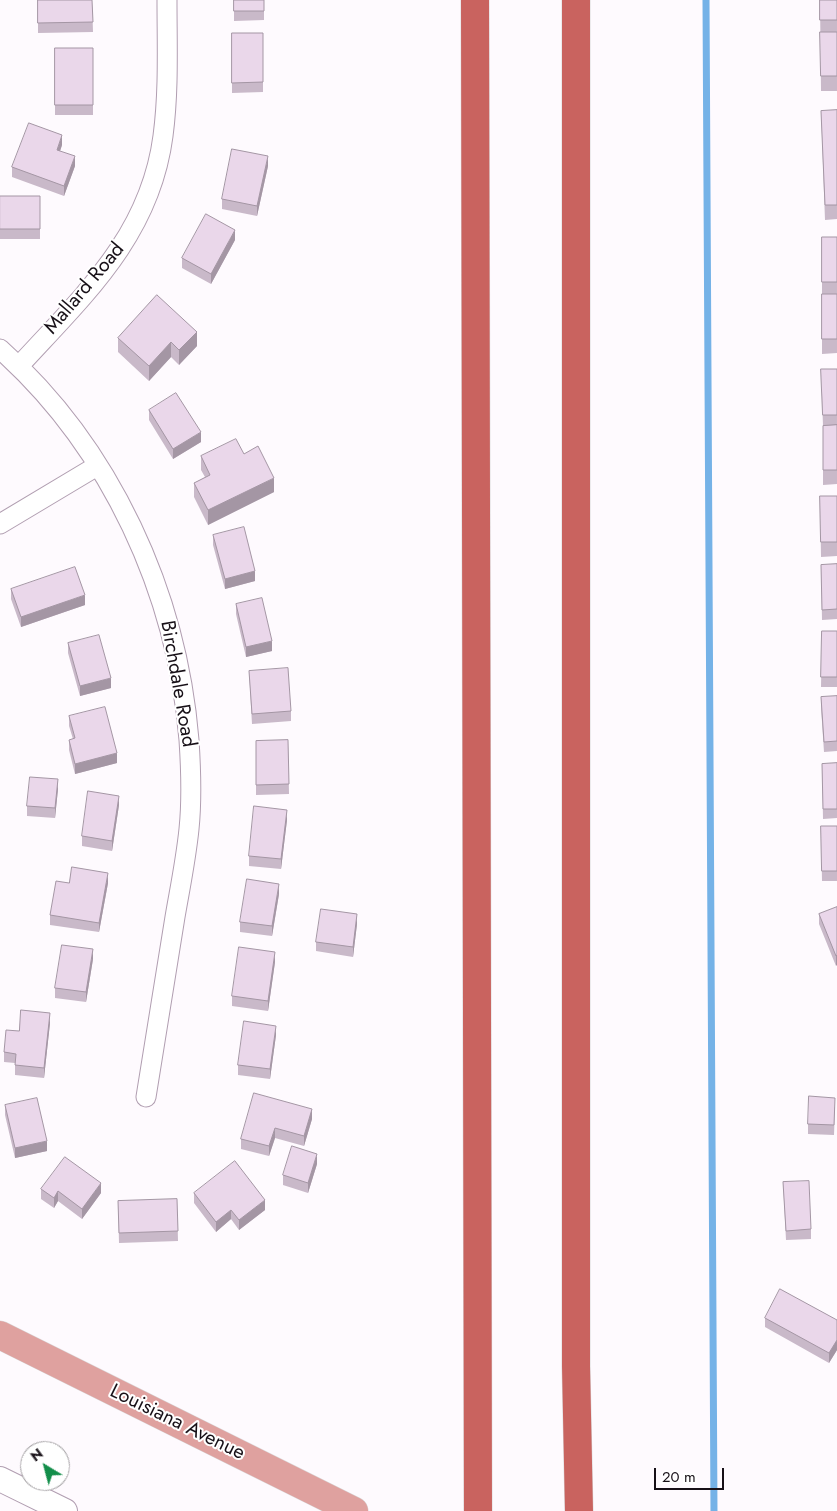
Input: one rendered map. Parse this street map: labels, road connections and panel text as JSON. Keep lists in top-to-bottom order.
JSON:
{
  "streets": {
    "main road": ["Louisiana Avenue"],
    "street": ["Mallard Road", "Birchdale Road"]
  },
  "crossings": [
    ["Mallard Road", "Birchdale Road"]
  ],
  "scale_bar": "20 m",
  "north": "top left"
}
